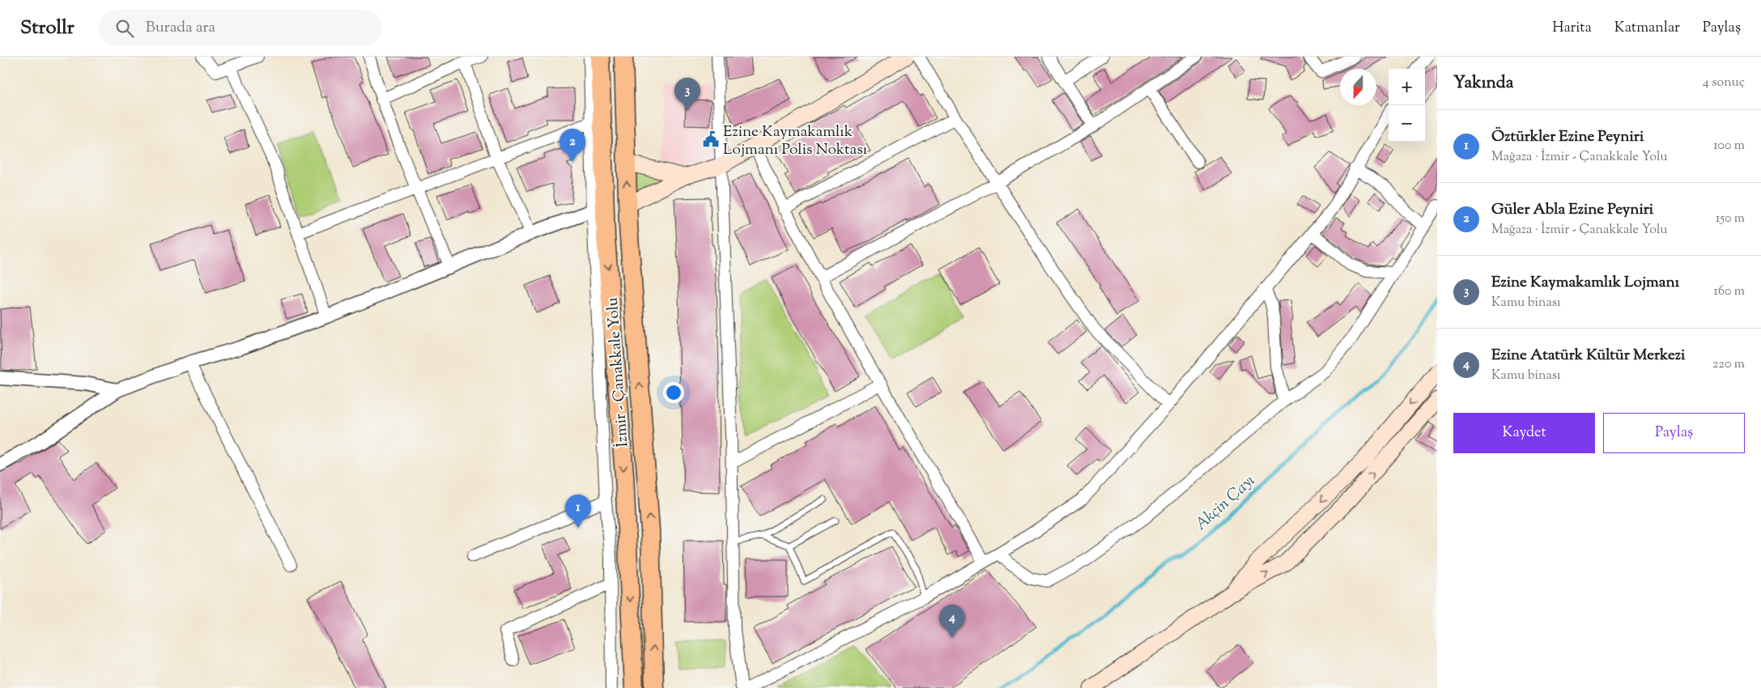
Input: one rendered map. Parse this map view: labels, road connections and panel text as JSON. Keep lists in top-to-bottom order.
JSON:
{
  "streets": {
    "highway": ["İzmir - Çanakkale Yolu"]
  },
  "water": ["Akçin Çayı"],
  "places": {
    "public building": ["Ezine Kaymakamlık Lojmanı Polis Noktası"]
  },
  "north": "bottom",
  "page": {
    "header": "Strollr",
    "search": "Burada ara",
    "nav": ["Harita", "Katmanlar", "Paylaş"],
    "heading": ["Yakında", "4 sonuç"],
    "map_buttons": ["+", "−"],
    "pins": [
      "3",
      "2",
      "1",
      "4"
    ],
    "list": [
      {
        "mark": "1",
        "name": "Öztürkler Ezine Peyniri",
        "note": "Mağaza · İzmir - Çanakkale Yolu",
        "value": "100 m"
      },
      {
        "mark": "2",
        "name": "Güler Abla Ezine Peyniri",
        "note": "Mağaza · İzmir - Çanakkale Yolu",
        "value": "150 m"
      },
      {
        "mark": "3",
        "name": "Ezine Kaymakamlık Lojmanı",
        "note": "Kamu binası",
        "value": "160 m"
      },
      {
        "mark": "4",
        "name": "Ezine Atatürk Kültür Merkezi",
        "note": "Kamu binası",
        "value": "220 m"
      }
    ],
    "buttons": ["Kaydet", "Paylaş"]
  }
}
